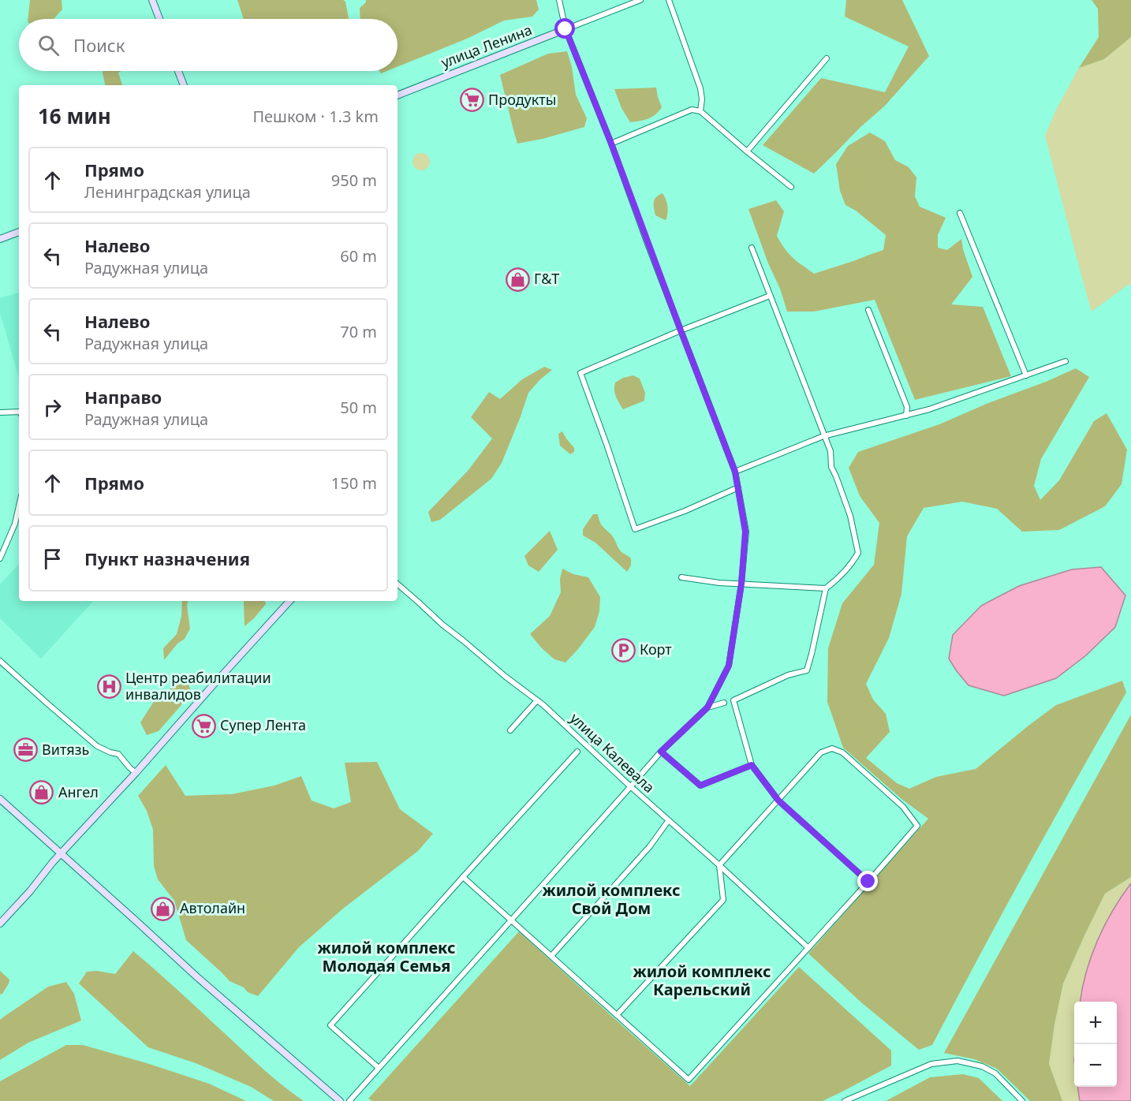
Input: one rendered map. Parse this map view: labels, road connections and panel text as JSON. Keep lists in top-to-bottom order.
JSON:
{
  "streets": {
    "street": ["улица Ленина", "улица Калевала"]
  },
  "districts": ["жилой комплекс Свой Дом", "жилой комплекс Молодая Семья", "жилой комплекс Карельский"],
  "places": {
    "supermarket": ["Продукты", "Супер Лента"],
    "shop": ["Г&Т", "Ангел", "Автолайн"],
    "parking": ["Корт"],
    "hospital": ["Центр реабилитации инвалидов"],
    "office": ["Витязь"]
  },
  "page": {
    "search": "Поиск",
    "heading": ["16 мин", "Пешком · 1.3 km"],
    "list": [
      ["Прямо", "Ленинградская улица", "950 m"],
      ["Налево", "Радужная улица", "60 m"],
      ["Налево", "Радужная улица", "70 m"],
      ["Направо", "Радужная улица", "50 m"],
      ["Прямо", "150 m"],
      "Пункт назначения"
    ],
    "map_buttons": ["+", "−"]
  }
}
